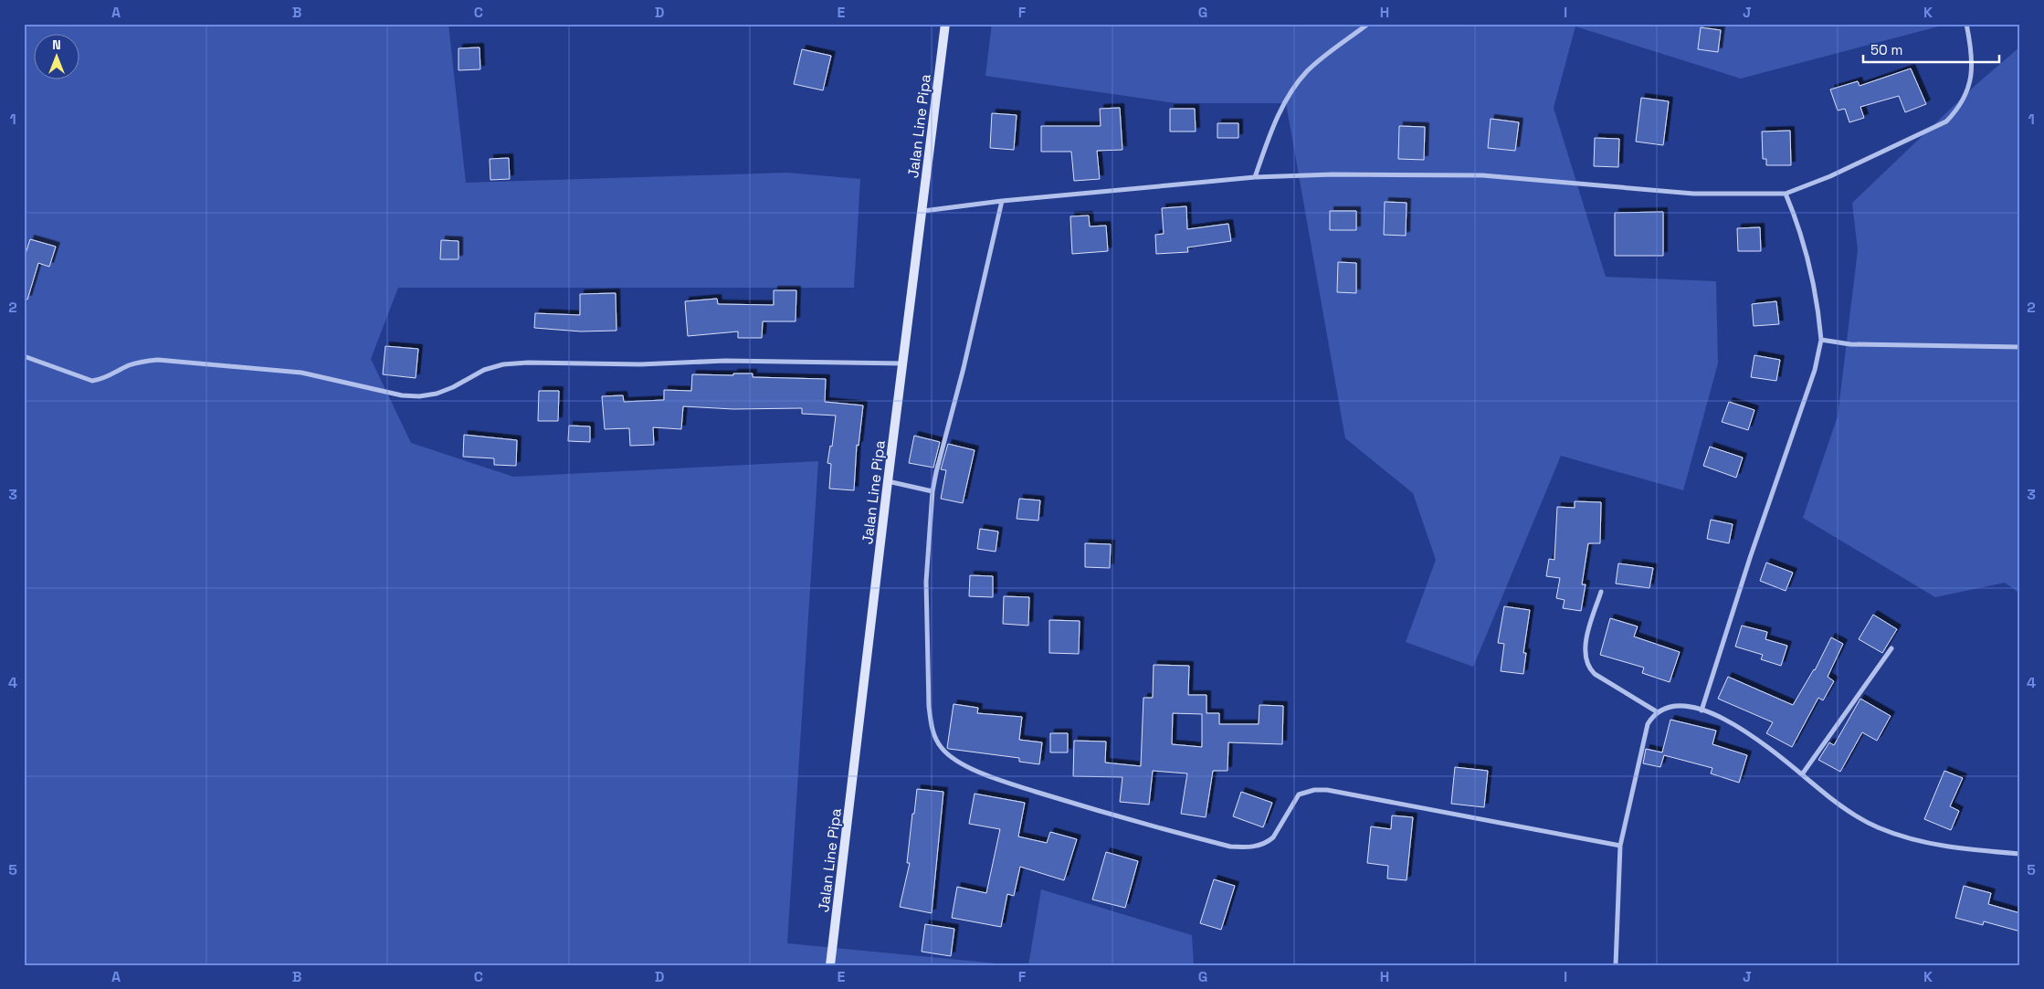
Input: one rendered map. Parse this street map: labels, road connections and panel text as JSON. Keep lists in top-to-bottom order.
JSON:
{
  "streets": {
    "main road": ["Jalan Line Pipa"]
  },
  "scale_bar": "50 m",
  "north": "top",
  "grid": {
    "columns": [
      "A",
      "B",
      "C",
      "D",
      "E",
      "F",
      "G",
      "H",
      "I",
      "J",
      "K"
    ],
    "rows": [
      "1",
      "2",
      "3",
      "4",
      "5"
    ]
  }
}
